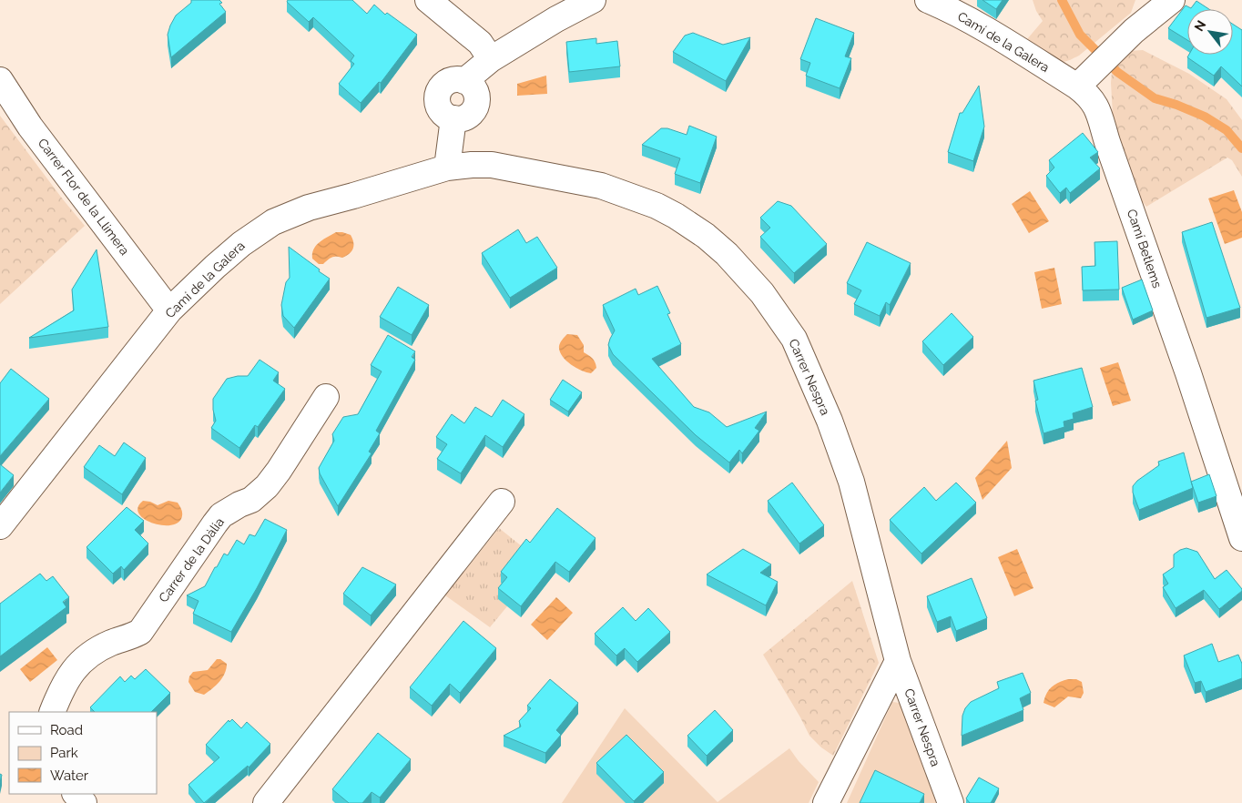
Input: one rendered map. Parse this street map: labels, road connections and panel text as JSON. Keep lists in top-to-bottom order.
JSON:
{
  "streets": {
    "street": [
      "Camí de la Galera",
      "Carrer Flor de la Llimera",
      "Camí Betlems",
      "Carrer Nespra",
      "Carrer de la Dàlia"
    ]
  },
  "crossings": [
    ["Camí de la Galera", "Carrer Flor de la Llimera"],
    ["Camí de la Galera", "Camí Betlems"],
    ["Camí de la Galera", "Carrer Nespra"]
  ],
  "legend": ["Road", "Park", "Water"],
  "north": "top left"
}
